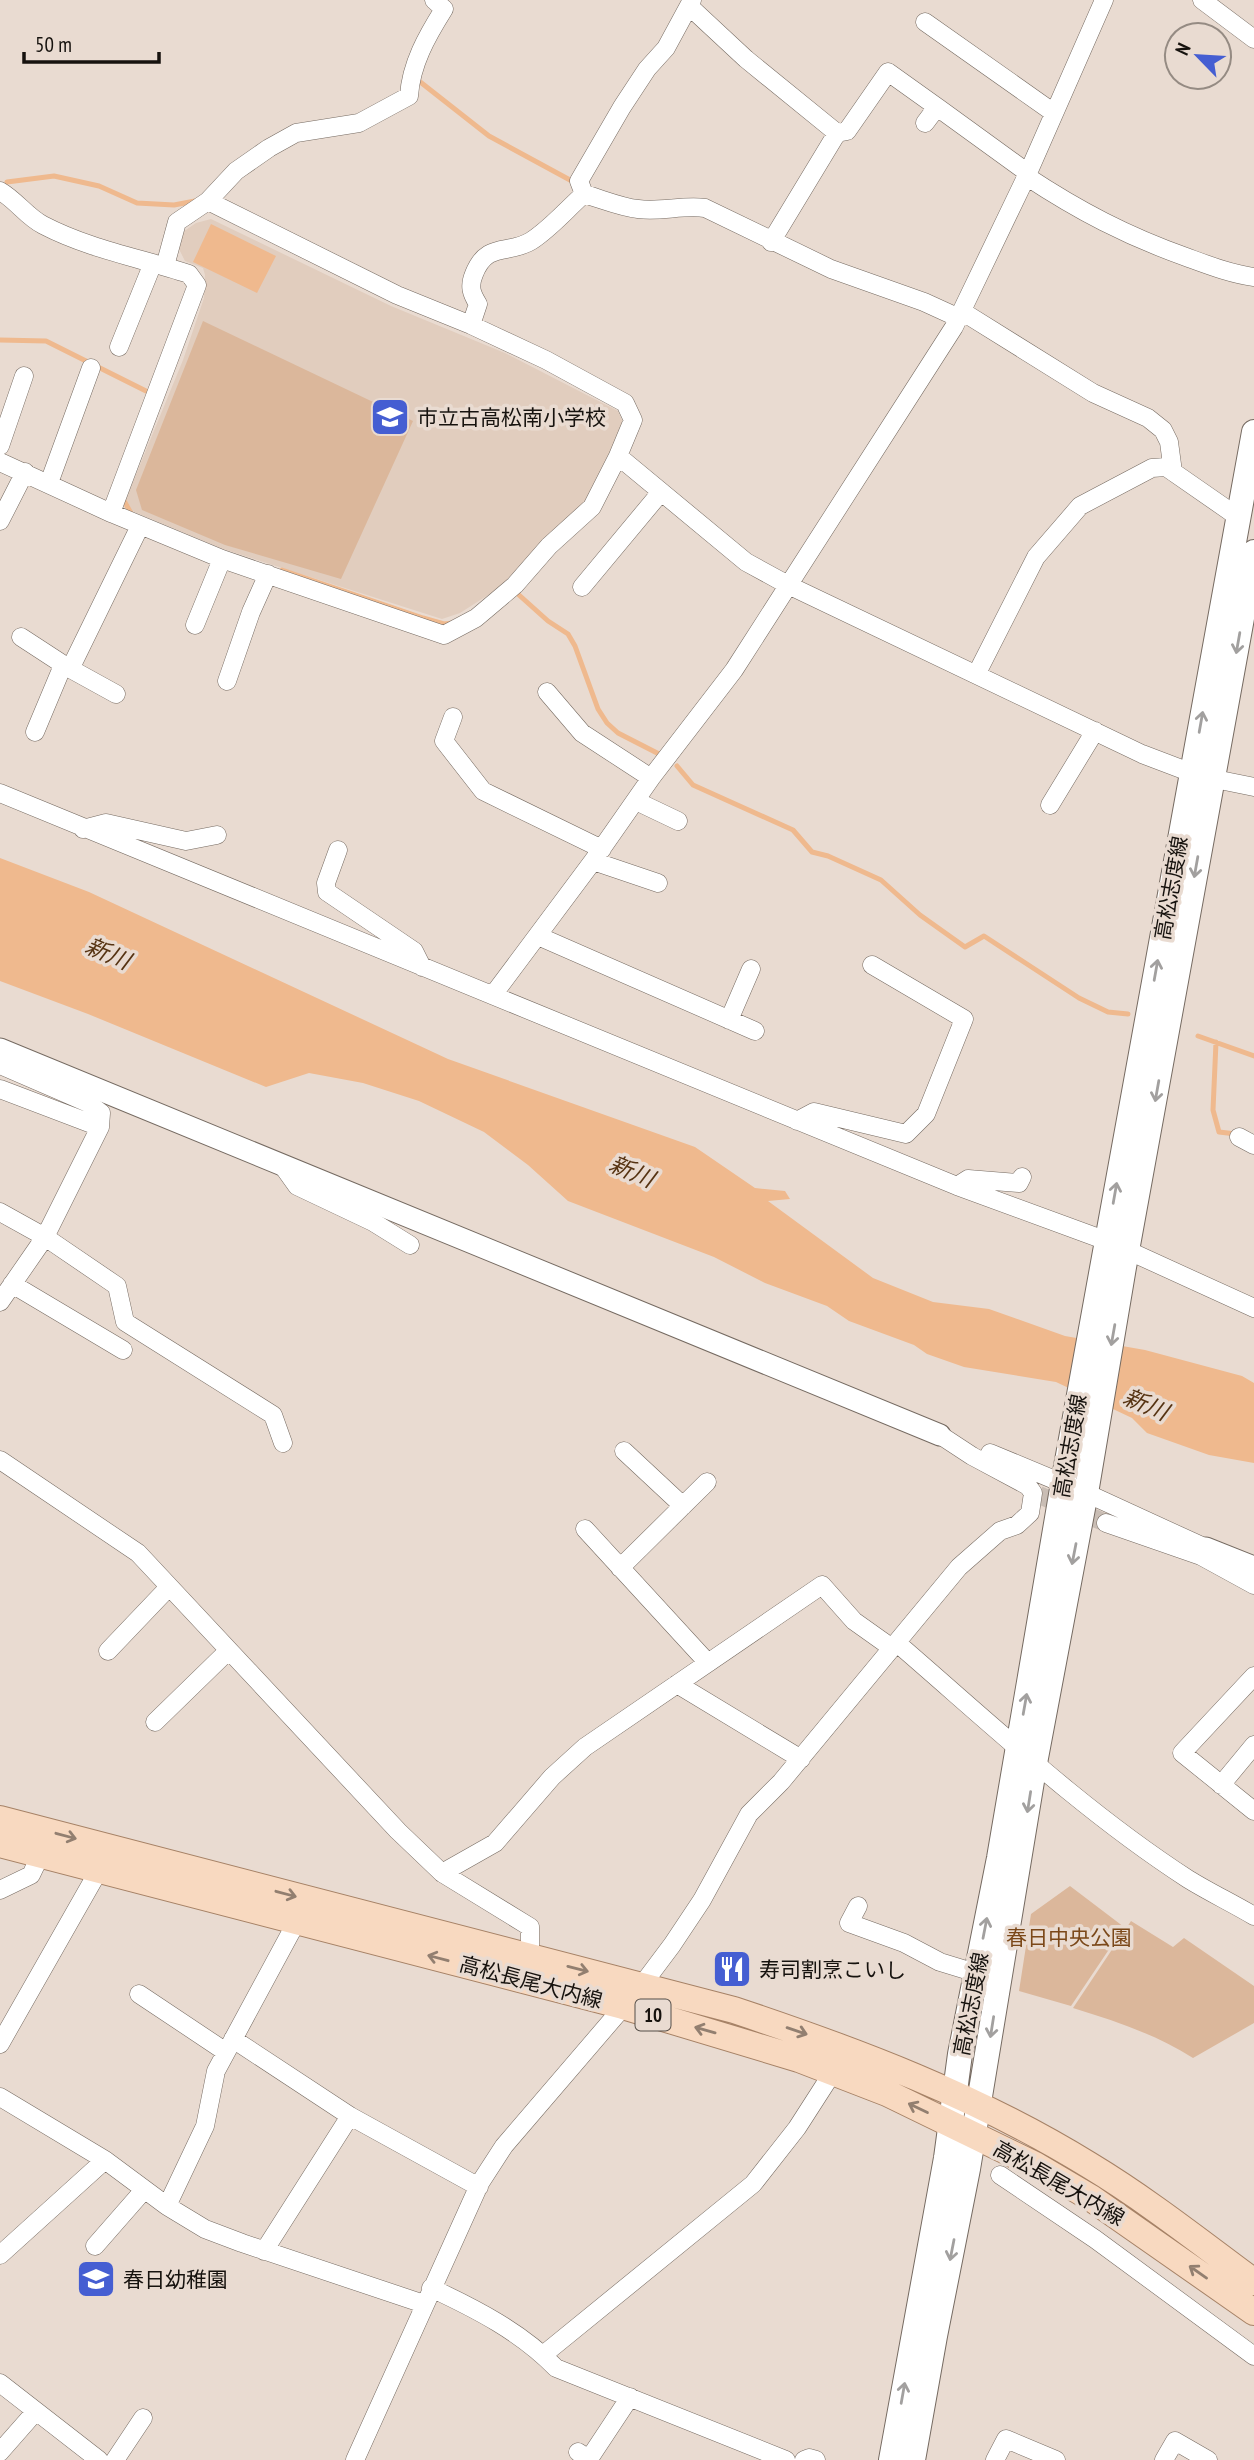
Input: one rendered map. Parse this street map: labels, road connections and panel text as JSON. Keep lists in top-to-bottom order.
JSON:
{
  "streets": {
    "main road": ["高松志度線", "高松長尾大内線", "10"]
  },
  "crossings": [
    ["高松志度線", "高松長尾大内線"]
  ],
  "water": ["新川"],
  "parks": ["春日中央公園"],
  "places": {
    "school or university": ["市立古高松南小学校", "春日幼稚園"],
    "restaurant": ["寿司割烹こいし"]
  },
  "scale_bar": "50 m",
  "north": "top left"
}
